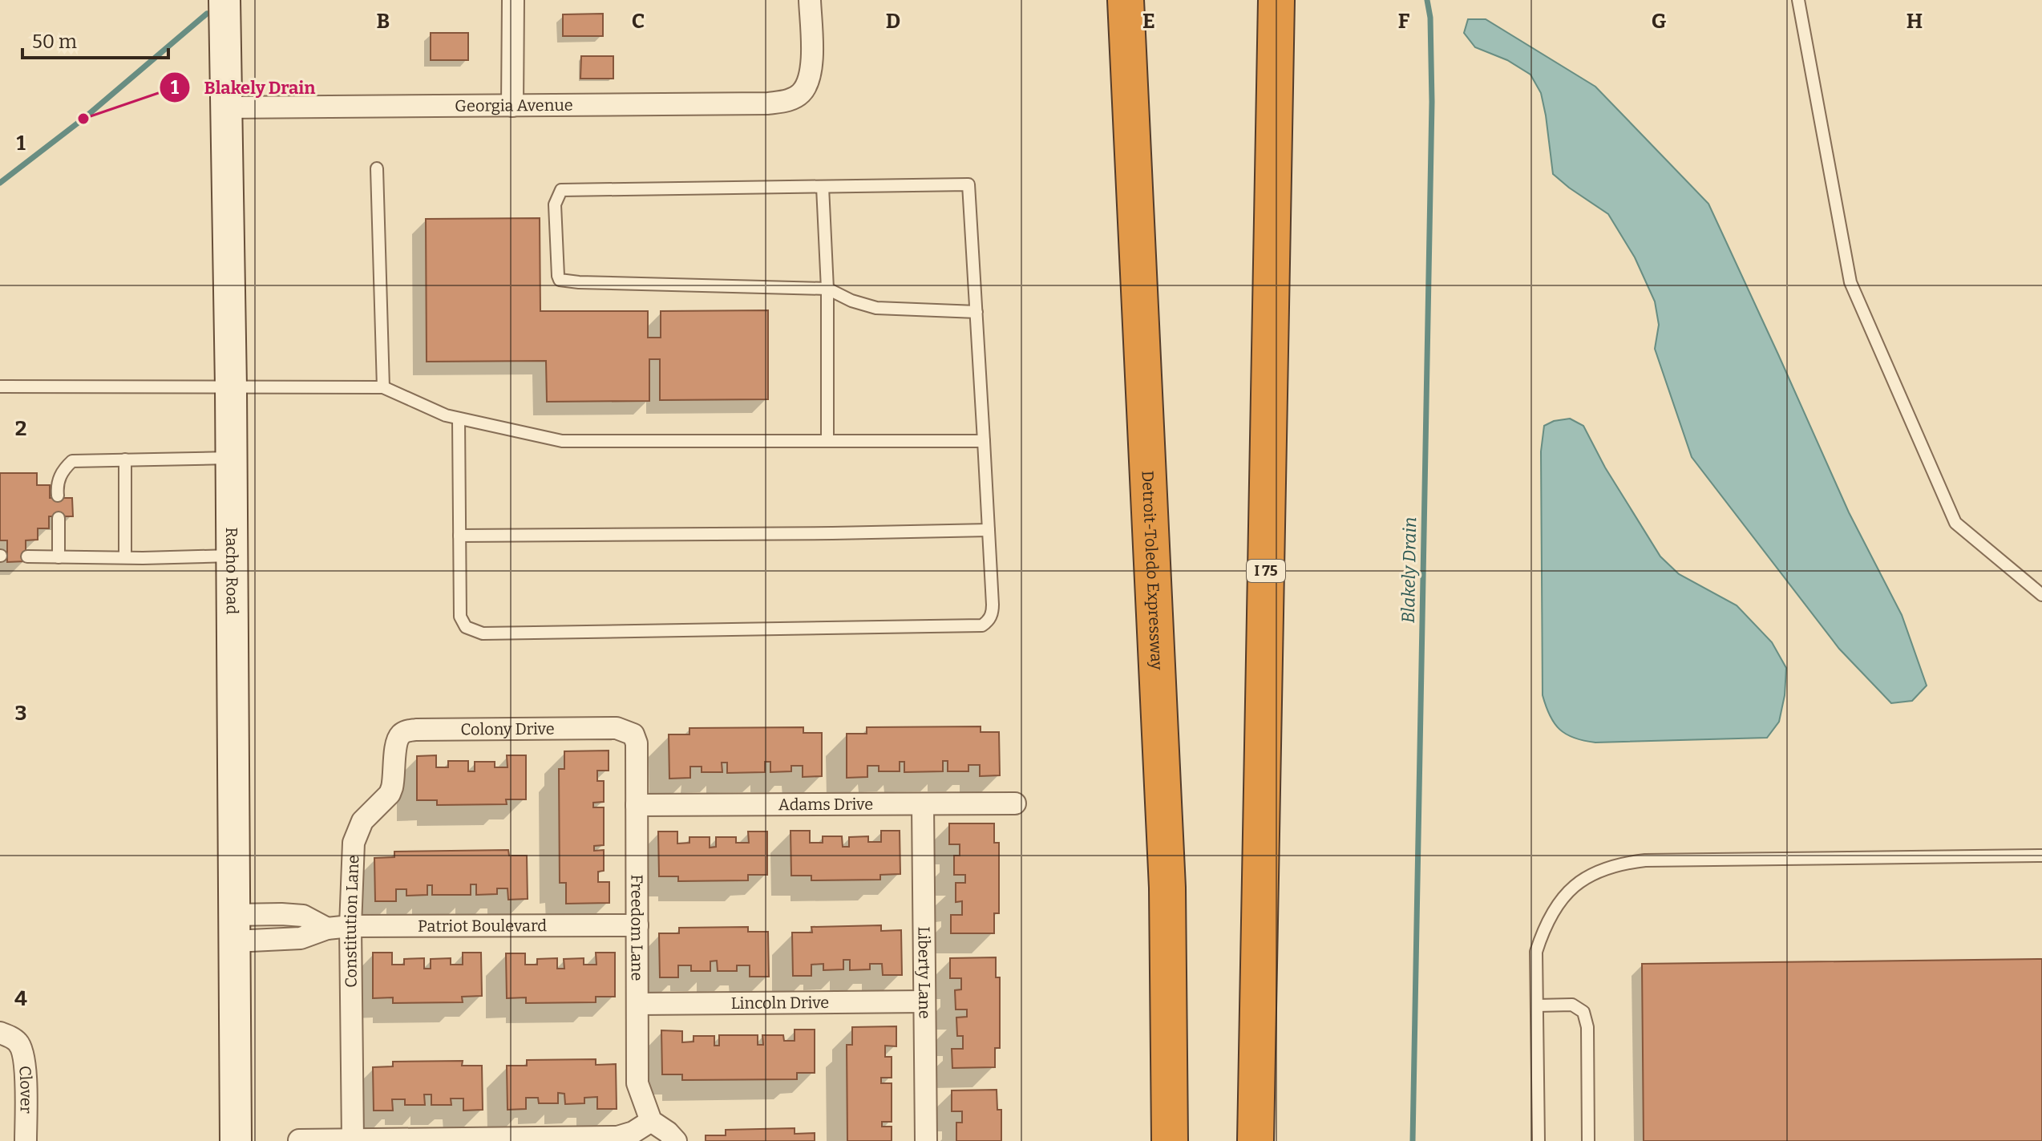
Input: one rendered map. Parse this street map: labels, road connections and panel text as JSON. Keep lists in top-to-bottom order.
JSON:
{
  "streets": {
    "highway": ["Detroit-Toledo Expressway", "I 75"],
    "street": [
      "Georgia Avenue",
      "Racho Road",
      "Colony Drive",
      "Adams Drive",
      "Constitution Lane",
      "Patriot Boulevard",
      "Freedom Lane",
      "Liberty Lane",
      "Lincoln Drive",
      "Clover"
    ]
  },
  "crossings": [
    ["Georgia Avenue", "Racho Road"],
    ["Racho Road", "Patriot Boulevard"],
    ["Colony Drive", "Constitution Lane"],
    ["Colony Drive", "Freedom Lane"],
    ["Adams Drive", "Freedom Lane"],
    ["Adams Drive", "Liberty Lane"],
    ["Constitution Lane", "Patriot Boulevard"],
    ["Patriot Boulevard", "Freedom Lane"],
    ["Freedom Lane", "Lincoln Drive"],
    ["Liberty Lane", "Lincoln Drive"]
  ],
  "water": ["Blakely Drain"],
  "places": ["Blakely Drain"],
  "scale_bar": "50 m",
  "grid": {
    "columns": [
      "B",
      "C",
      "D",
      "E",
      "F",
      "G",
      "H"
    ],
    "rows": [
      "1",
      "2",
      "3",
      "4"
    ]
  }
}
